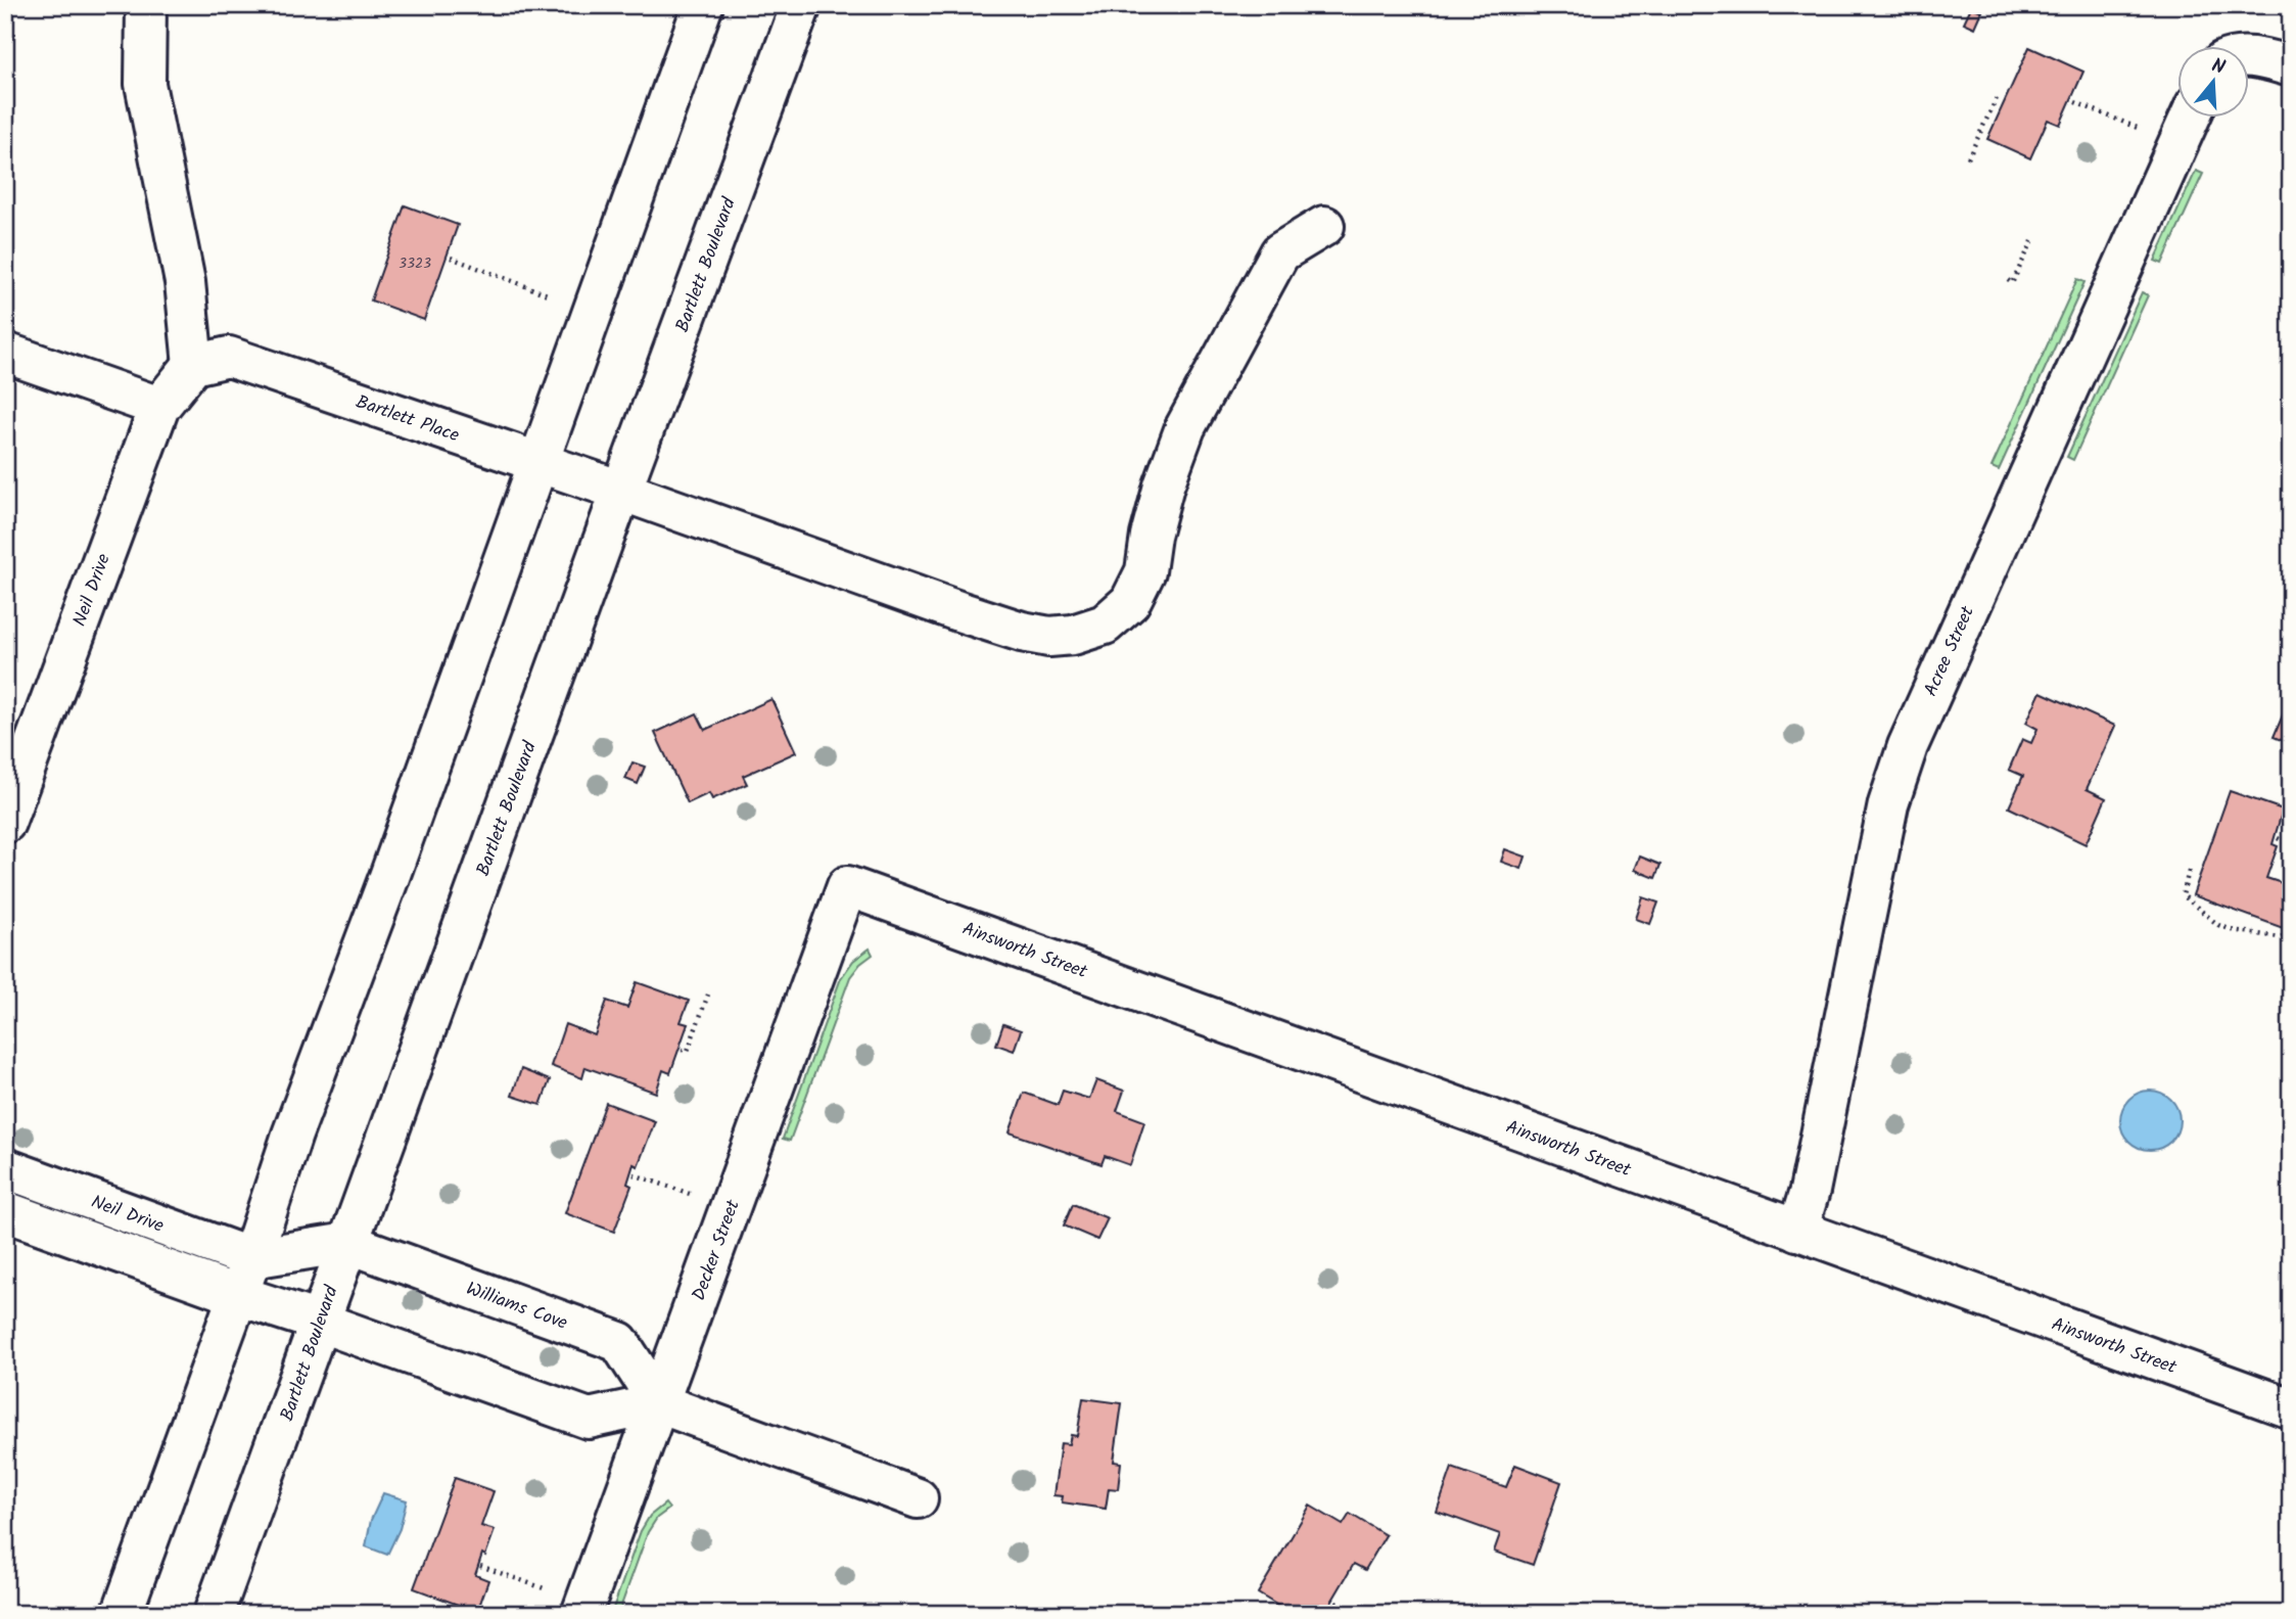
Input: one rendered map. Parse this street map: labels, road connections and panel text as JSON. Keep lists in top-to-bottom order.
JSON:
{
  "streets": {
    "street": [
      "Bartlett Boulevard",
      "Bartlett Place",
      "Neil Drive",
      "Acree Street",
      "Ainsworth Street",
      "Decker Street",
      "Williams Cove"
    ]
  },
  "crossings": [
    ["Bartlett Boulevard", "Bartlett Place"],
    ["Bartlett Boulevard", "Williams Cove"],
    ["Bartlett Place", "Neil Drive"],
    ["Acree Street", "Ainsworth Street"],
    ["Ainsworth Street", "Decker Street"],
    ["Decker Street", "Williams Cove"]
  ],
  "house_numbers": ["3323"],
  "north": "top"
}
